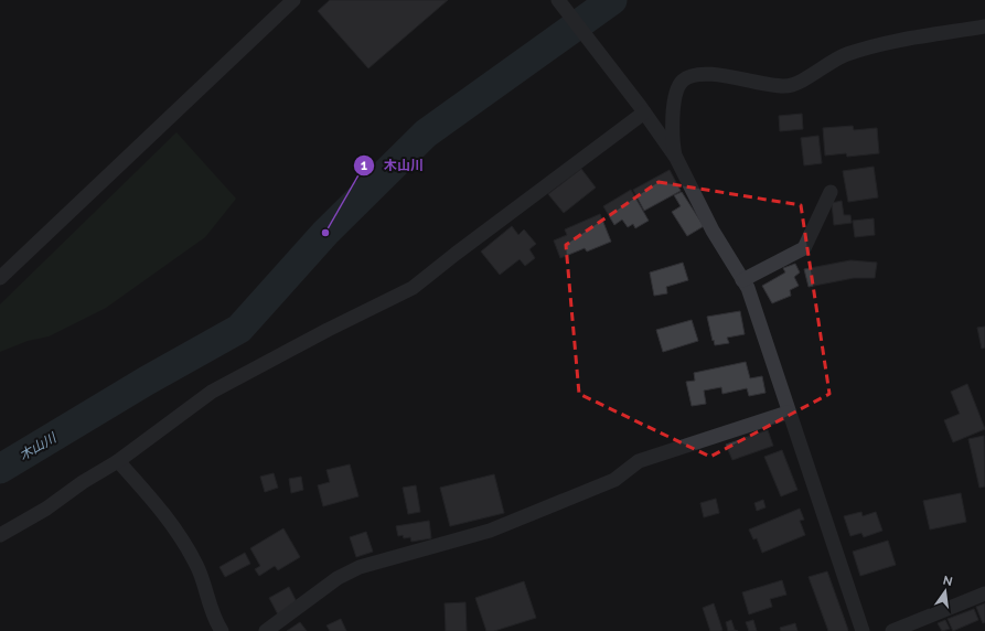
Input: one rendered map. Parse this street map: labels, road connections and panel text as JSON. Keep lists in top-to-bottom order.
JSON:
{
  "water": ["木山川"],
  "places": ["木山川"],
  "north": "top"
}
